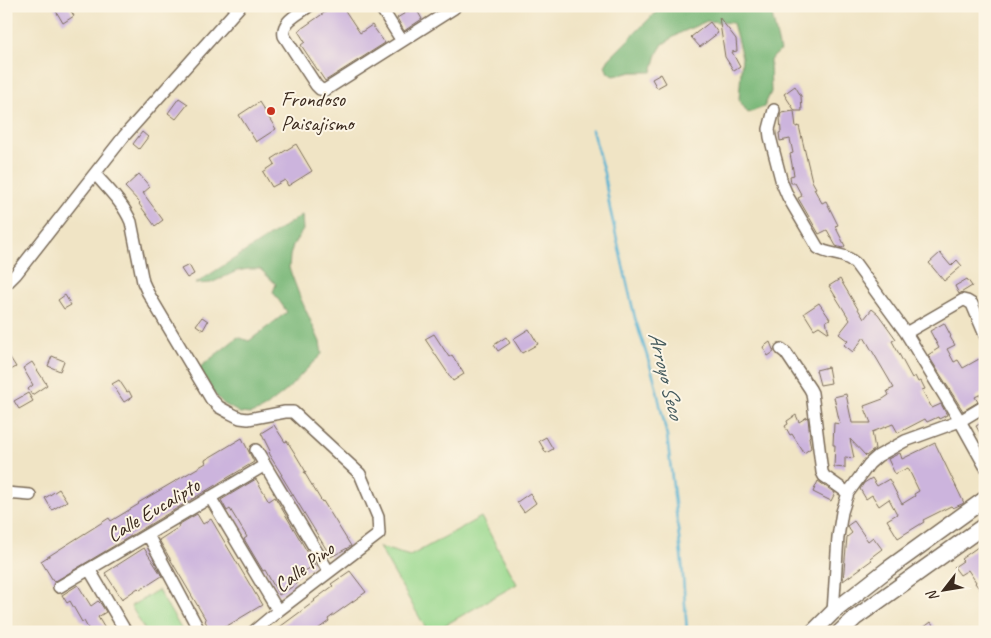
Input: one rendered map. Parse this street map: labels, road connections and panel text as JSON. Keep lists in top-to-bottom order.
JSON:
{
  "streets": {
    "street": ["Calle Eucalipto", "Calle Pino"]
  },
  "water": ["Arroyo Seco"],
  "places": ["Frondoso Paisajismo"],
  "north": "bottom left"
}
